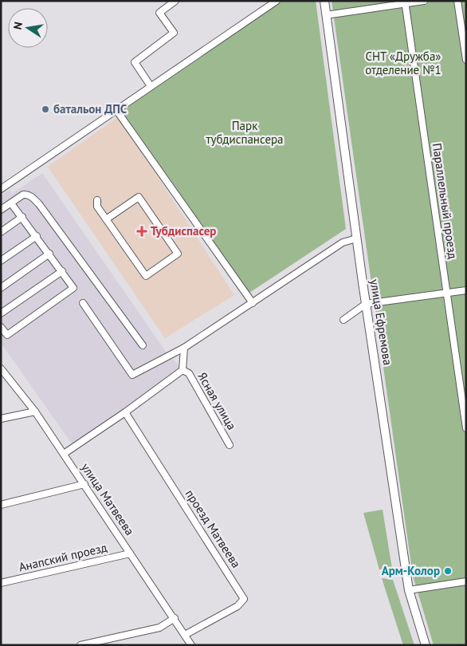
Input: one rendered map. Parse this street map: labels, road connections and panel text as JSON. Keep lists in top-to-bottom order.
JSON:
{
  "streets": {
    "main road": ["улица Ефремова"],
    "street": [
      "Параллельный проезд",
      "Ясная улица",
      "улица Матвеева",
      "проезд Матвеева",
      "Анапский проезд"
    ]
  },
  "crossings": [
    ["улица Матвеева", "проезд Матвеева"],
    ["улица Матвеева", "Анапский проезд"]
  ],
  "parks": ["СНТ «Дружба» отделение №1", "Парк тубдиспансера"],
  "places": {
    "other": ["батальон ДПС", "Арм-Колор"],
    "health": ["Тубдиспасер"]
  },
  "north": "left"
}
